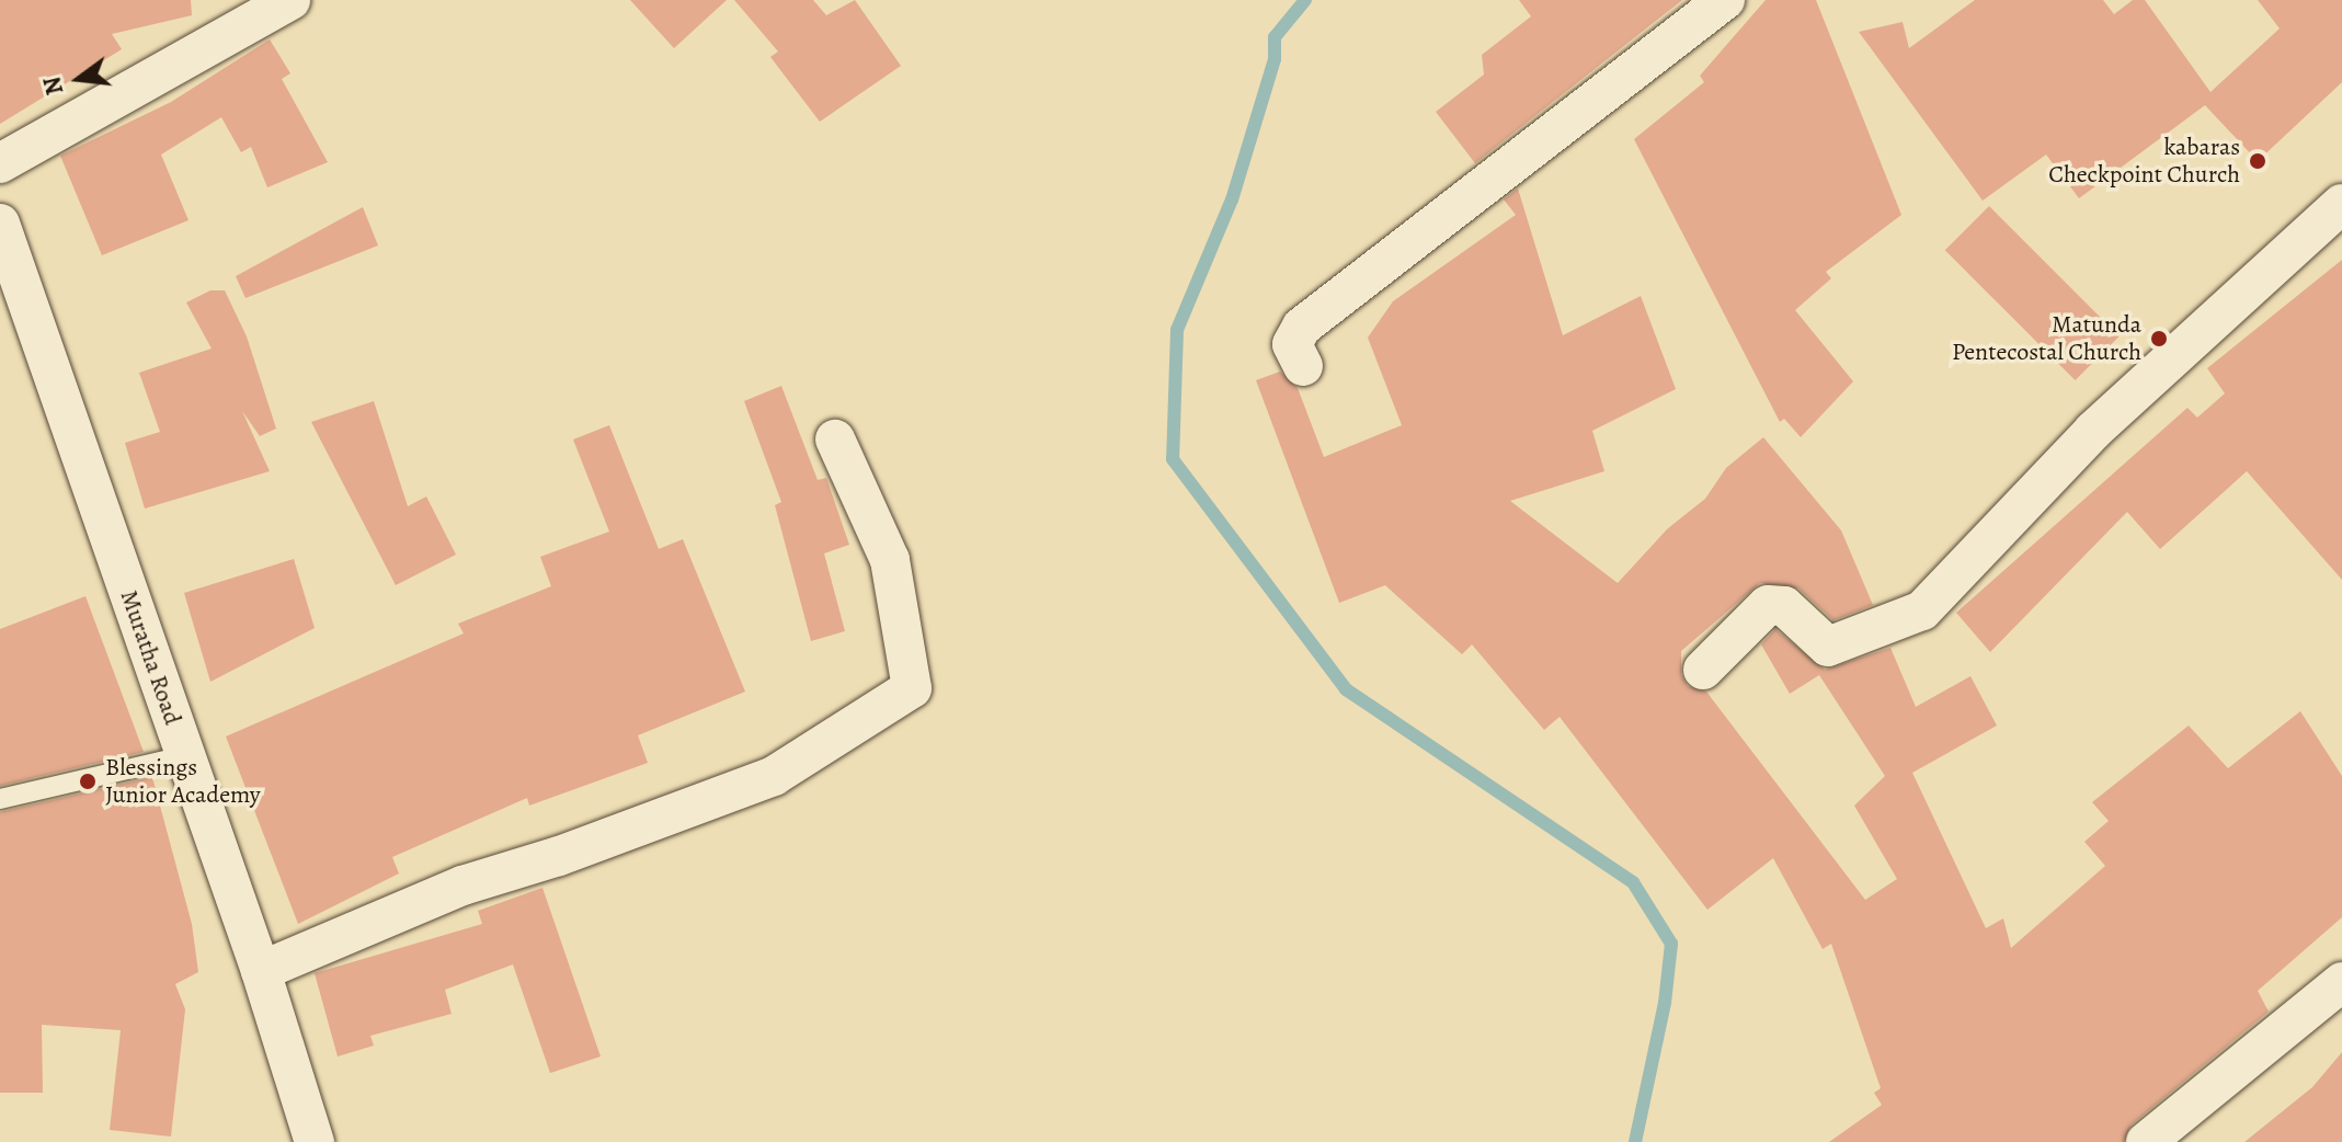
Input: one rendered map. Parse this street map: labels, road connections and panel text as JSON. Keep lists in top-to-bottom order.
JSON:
{
  "streets": {
    "street": ["Muratha Road"]
  },
  "places": ["kabaras Checkpoint Church", "Matunda Pentecostal Church", "Blessings Junior Academy"],
  "north": "left"
}
